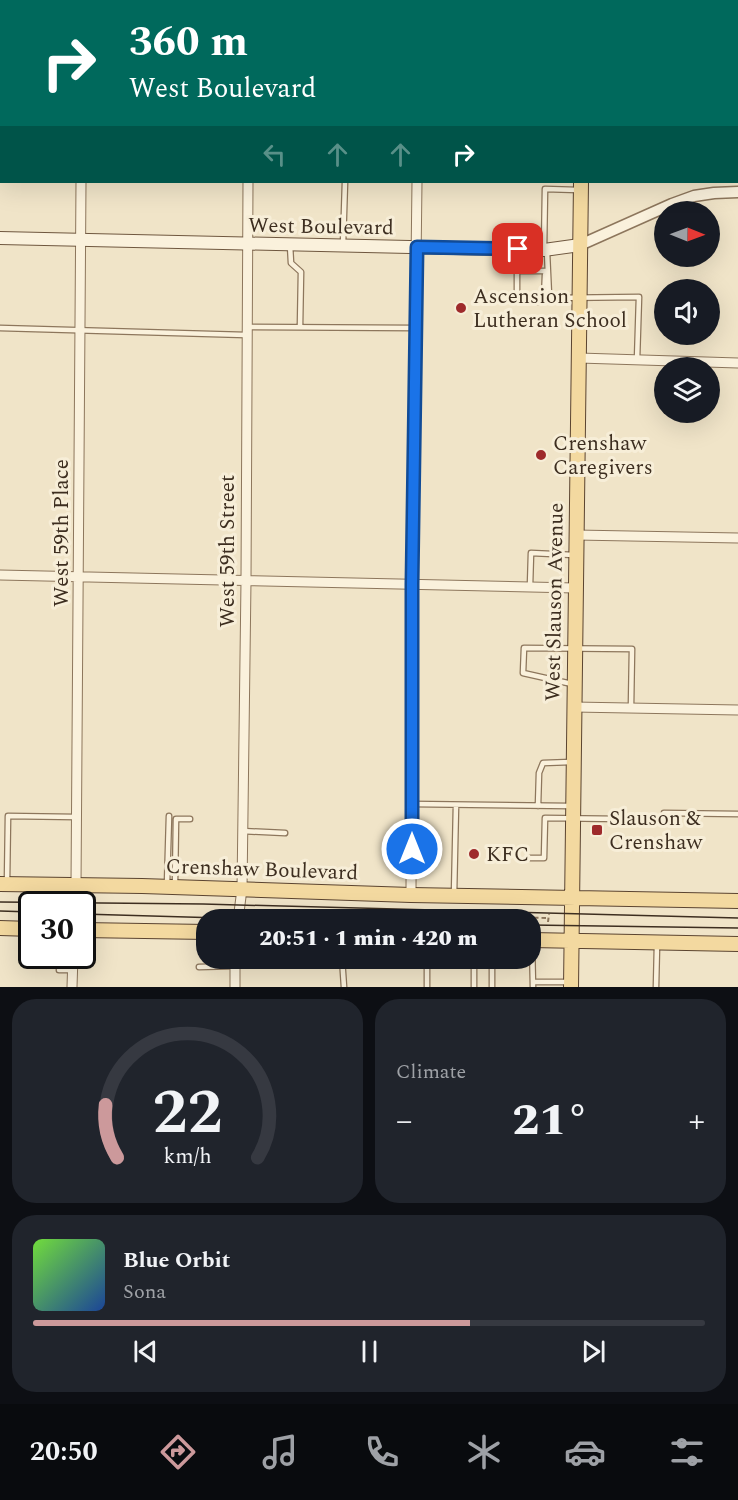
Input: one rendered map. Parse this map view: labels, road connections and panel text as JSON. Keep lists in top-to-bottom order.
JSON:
{
  "streets": {
    "main road": ["West Boulevard", "West Slauson Avenue", "Crenshaw Boulevard"],
    "street": ["West 59th Place", "West 59th Street"]
  },
  "crossings": [
    ["West Boulevard", "West 59th Place"],
    ["West Boulevard", "West 59th Street"],
    ["West Boulevard", "West Slauson Avenue"],
    ["West 59th Place", "Crenshaw Boulevard"],
    ["West 59th Street", "Crenshaw Boulevard"],
    ["West Slauson Avenue", "Crenshaw Boulevard"]
  ],
  "places": {
    "other": ["Ascension Lutheran School", "Crenshaw Caregivers", "KFC"],
    "transit": ["Slauson & Crenshaw"]
  },
  "north": "right",
  "page": {
    "turn": ["360 m", "West Boulevard"],
    "limit": "30",
    "trip": "20:51 · 1 min · 420 m",
    "tile": "Climate",
    "heat": ["−", "21°", "+"],
    "song": ["Blue Orbit", "Sona"],
    "tabs": "20:50",
    "gauge": ["22", "km/h"]
  }
}
